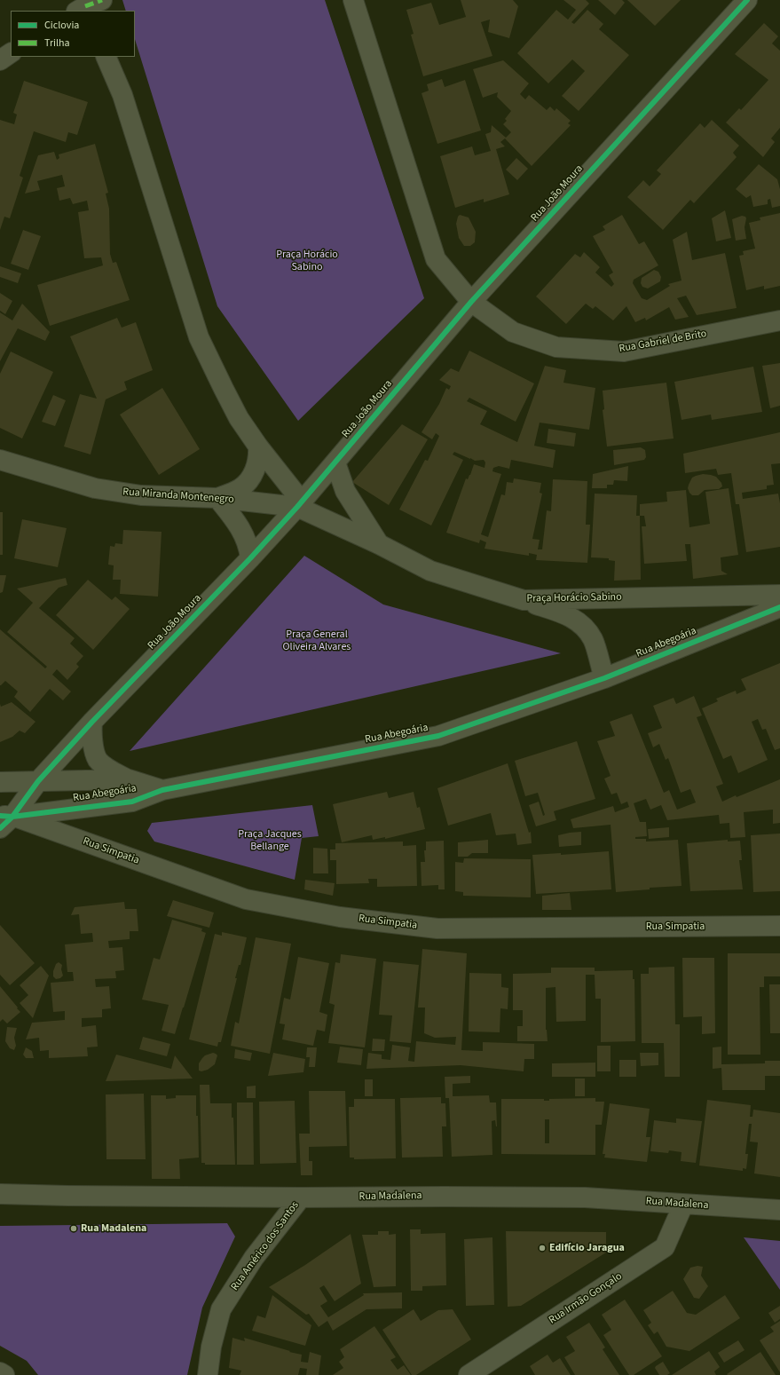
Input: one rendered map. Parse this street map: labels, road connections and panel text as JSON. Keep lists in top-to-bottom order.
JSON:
{
  "streets": {
    "street": [
      "Rua João Moura",
      "Rua Gabriel de Brito",
      "Rua Miranda Montenegro",
      "Praça Horácio Sabino",
      "Rua Abegoária",
      "Rua Simpatia",
      "Rua Madalena",
      "Rua Américo dos Santos",
      "Rua Irmão Gonçalo"
    ]
  },
  "crossings": [
    ["Rua João Moura", "Rua Gabriel de Brito"],
    ["Rua João Moura", "Rua Miranda Montenegro"],
    ["Rua João Moura", "Praça Horácio Sabino"],
    ["Rua João Moura", "Rua Abegoária"],
    ["Rua João Moura", "Rua Simpatia"],
    ["Rua Miranda Montenegro", "Praça Horácio Sabino"],
    ["Rua Abegoária", "Rua Simpatia"],
    ["Rua Madalena", "Rua Américo dos Santos"],
    ["Rua Madalena", "Rua Irmão Gonçalo"]
  ],
  "parks": ["Praça Horácio Sabino", "Praça General Oliveira Alvares", "Praça Jacques Bellange"],
  "places": ["Rua Madalena", "Edifício Jaragua"],
  "legend": ["Ciclovia", "Trilha"]
}
